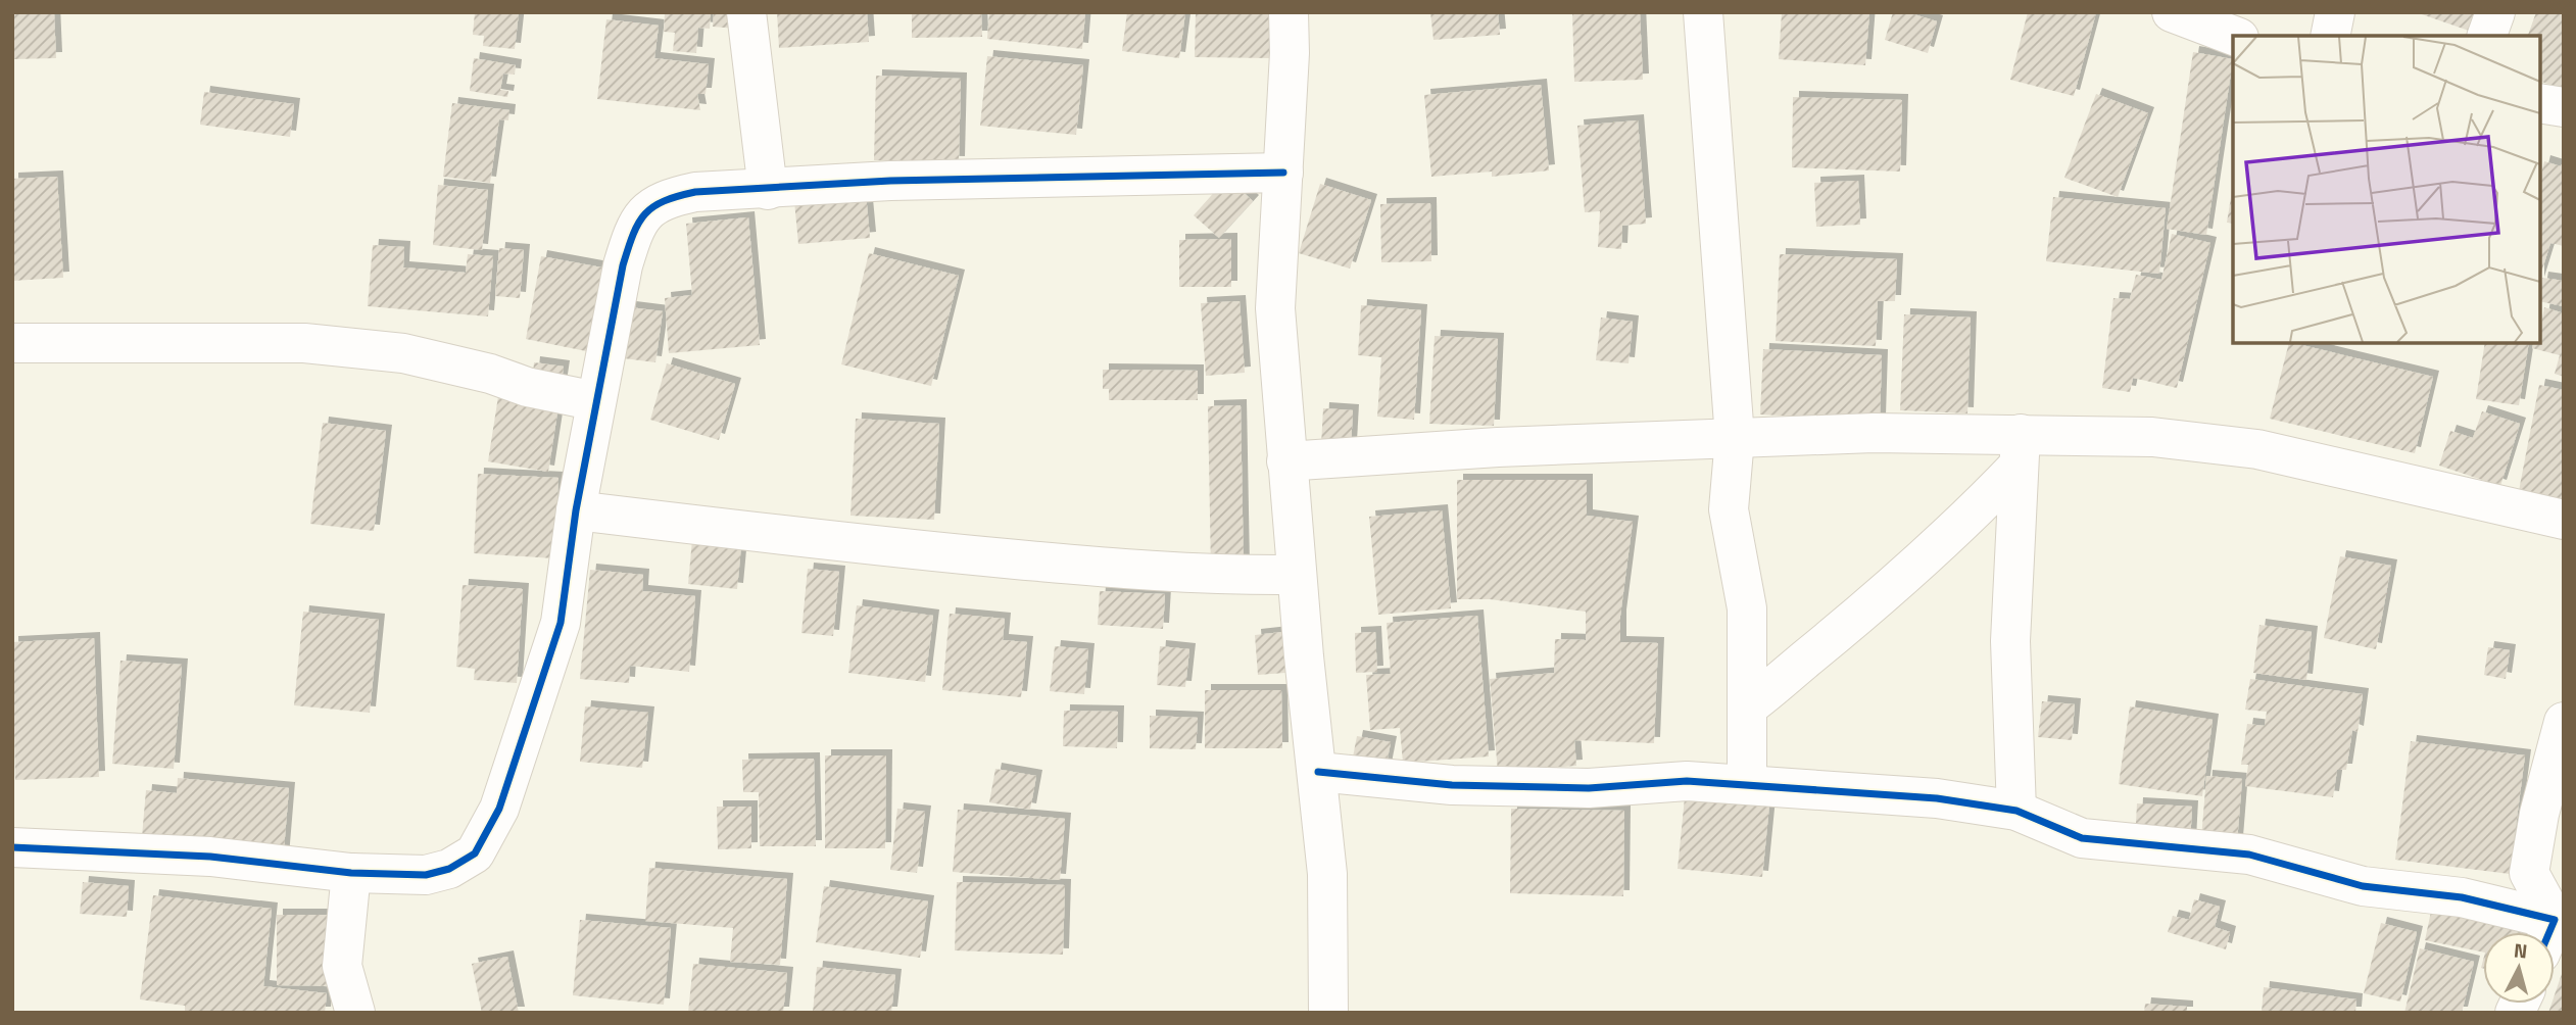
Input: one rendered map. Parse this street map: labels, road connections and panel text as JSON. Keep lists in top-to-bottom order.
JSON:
{
  "north": "top"
}
